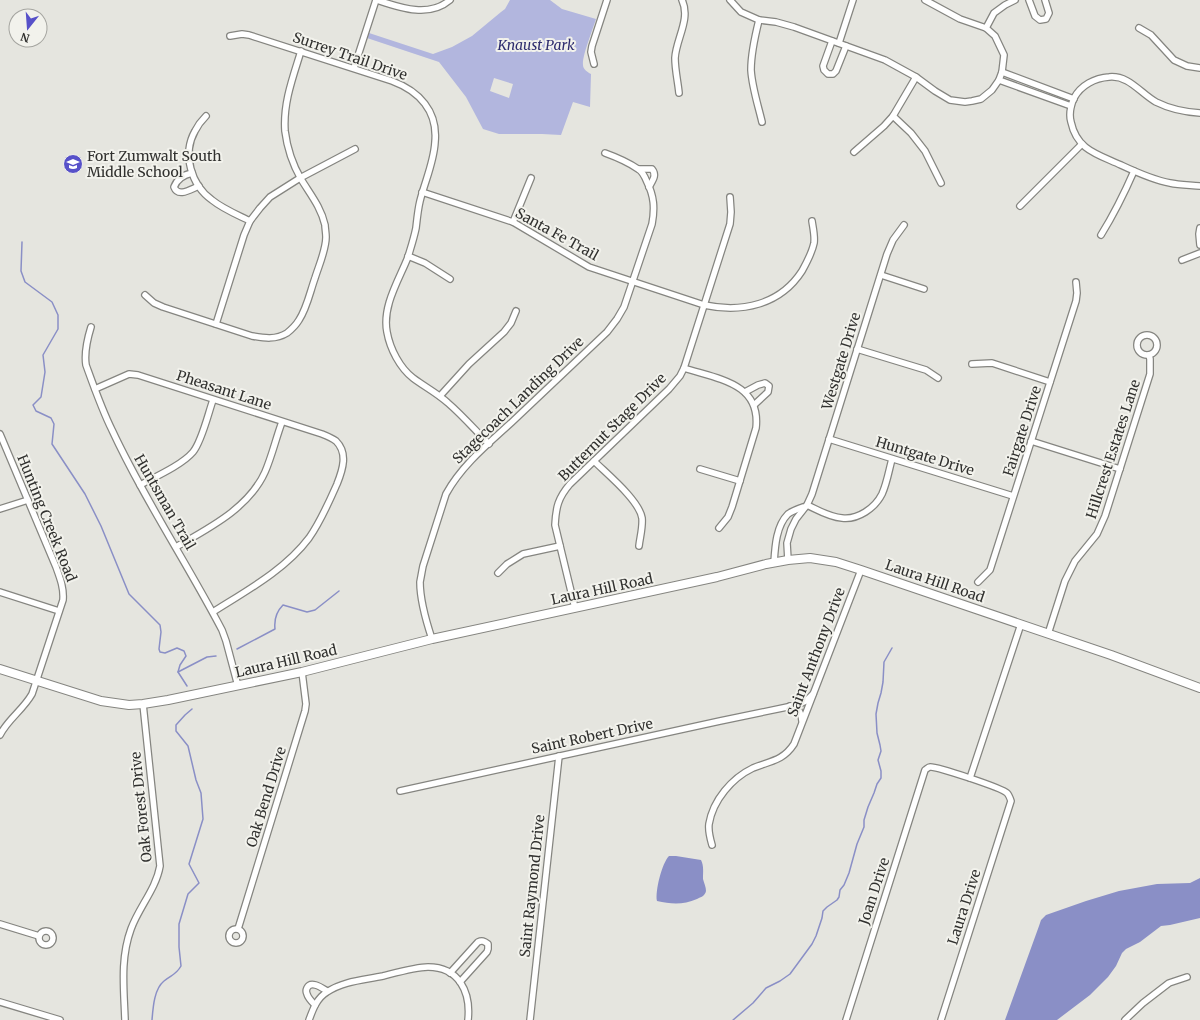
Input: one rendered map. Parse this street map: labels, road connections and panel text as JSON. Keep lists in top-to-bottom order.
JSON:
{
  "streets": {
    "main road": ["Laura Hill Road"],
    "street": [
      "Surrey Trail Drive",
      "Santa Fe Trail",
      "Westgate Drive",
      "Pheasant Lane",
      "Stagecoach Landing Drive",
      "Butternut Stage Drive",
      "Fairgate Drive",
      "Hillcrest Estates Lane",
      "Huntgate Drive",
      "Huntsman Trail",
      "Hunting Creek Road",
      "Saint Anthony Drive",
      "Saint Robert Drive",
      "Oak Bend Drive",
      "Oak Forest Drive",
      "Saint Raymond Drive",
      "Joan Drive",
      "Laura Drive"
    ]
  },
  "crossings": [
    ["Surrey Trail Drive", "Santa Fe Trail"],
    ["Surrey Trail Drive", "Stagecoach Landing Drive"],
    ["Santa Fe Trail", "Stagecoach Landing Drive"],
    ["Santa Fe Trail", "Butternut Stage Drive"],
    ["Westgate Drive", "Huntgate Drive"],
    ["Westgate Drive", "Laura Hill Road"],
    ["Pheasant Lane", "Huntsman Trail"],
    ["Stagecoach Landing Drive", "Laura Hill Road"],
    ["Butternut Stage Drive", "Laura Hill Road"],
    ["Fairgate Drive", "Huntgate Drive"],
    ["Hillcrest Estates Lane", "Laura Hill Road"],
    ["Huntsman Trail", "Laura Hill Road"],
    ["Hunting Creek Road", "Laura Hill Road"],
    ["Laura Hill Road", "Saint Anthony Drive"],
    ["Laura Hill Road", "Oak Bend Drive"],
    ["Laura Hill Road", "Oak Forest Drive"],
    ["Saint Anthony Drive", "Saint Robert Drive"],
    ["Saint Robert Drive", "Saint Raymond Drive"],
    ["Joan Drive", "Laura Drive"]
  ],
  "parks": ["Knaust Park"],
  "places": {
    "school or university": ["Fort Zumwalt South Middle School"]
  },
  "north": "bottom"
}
